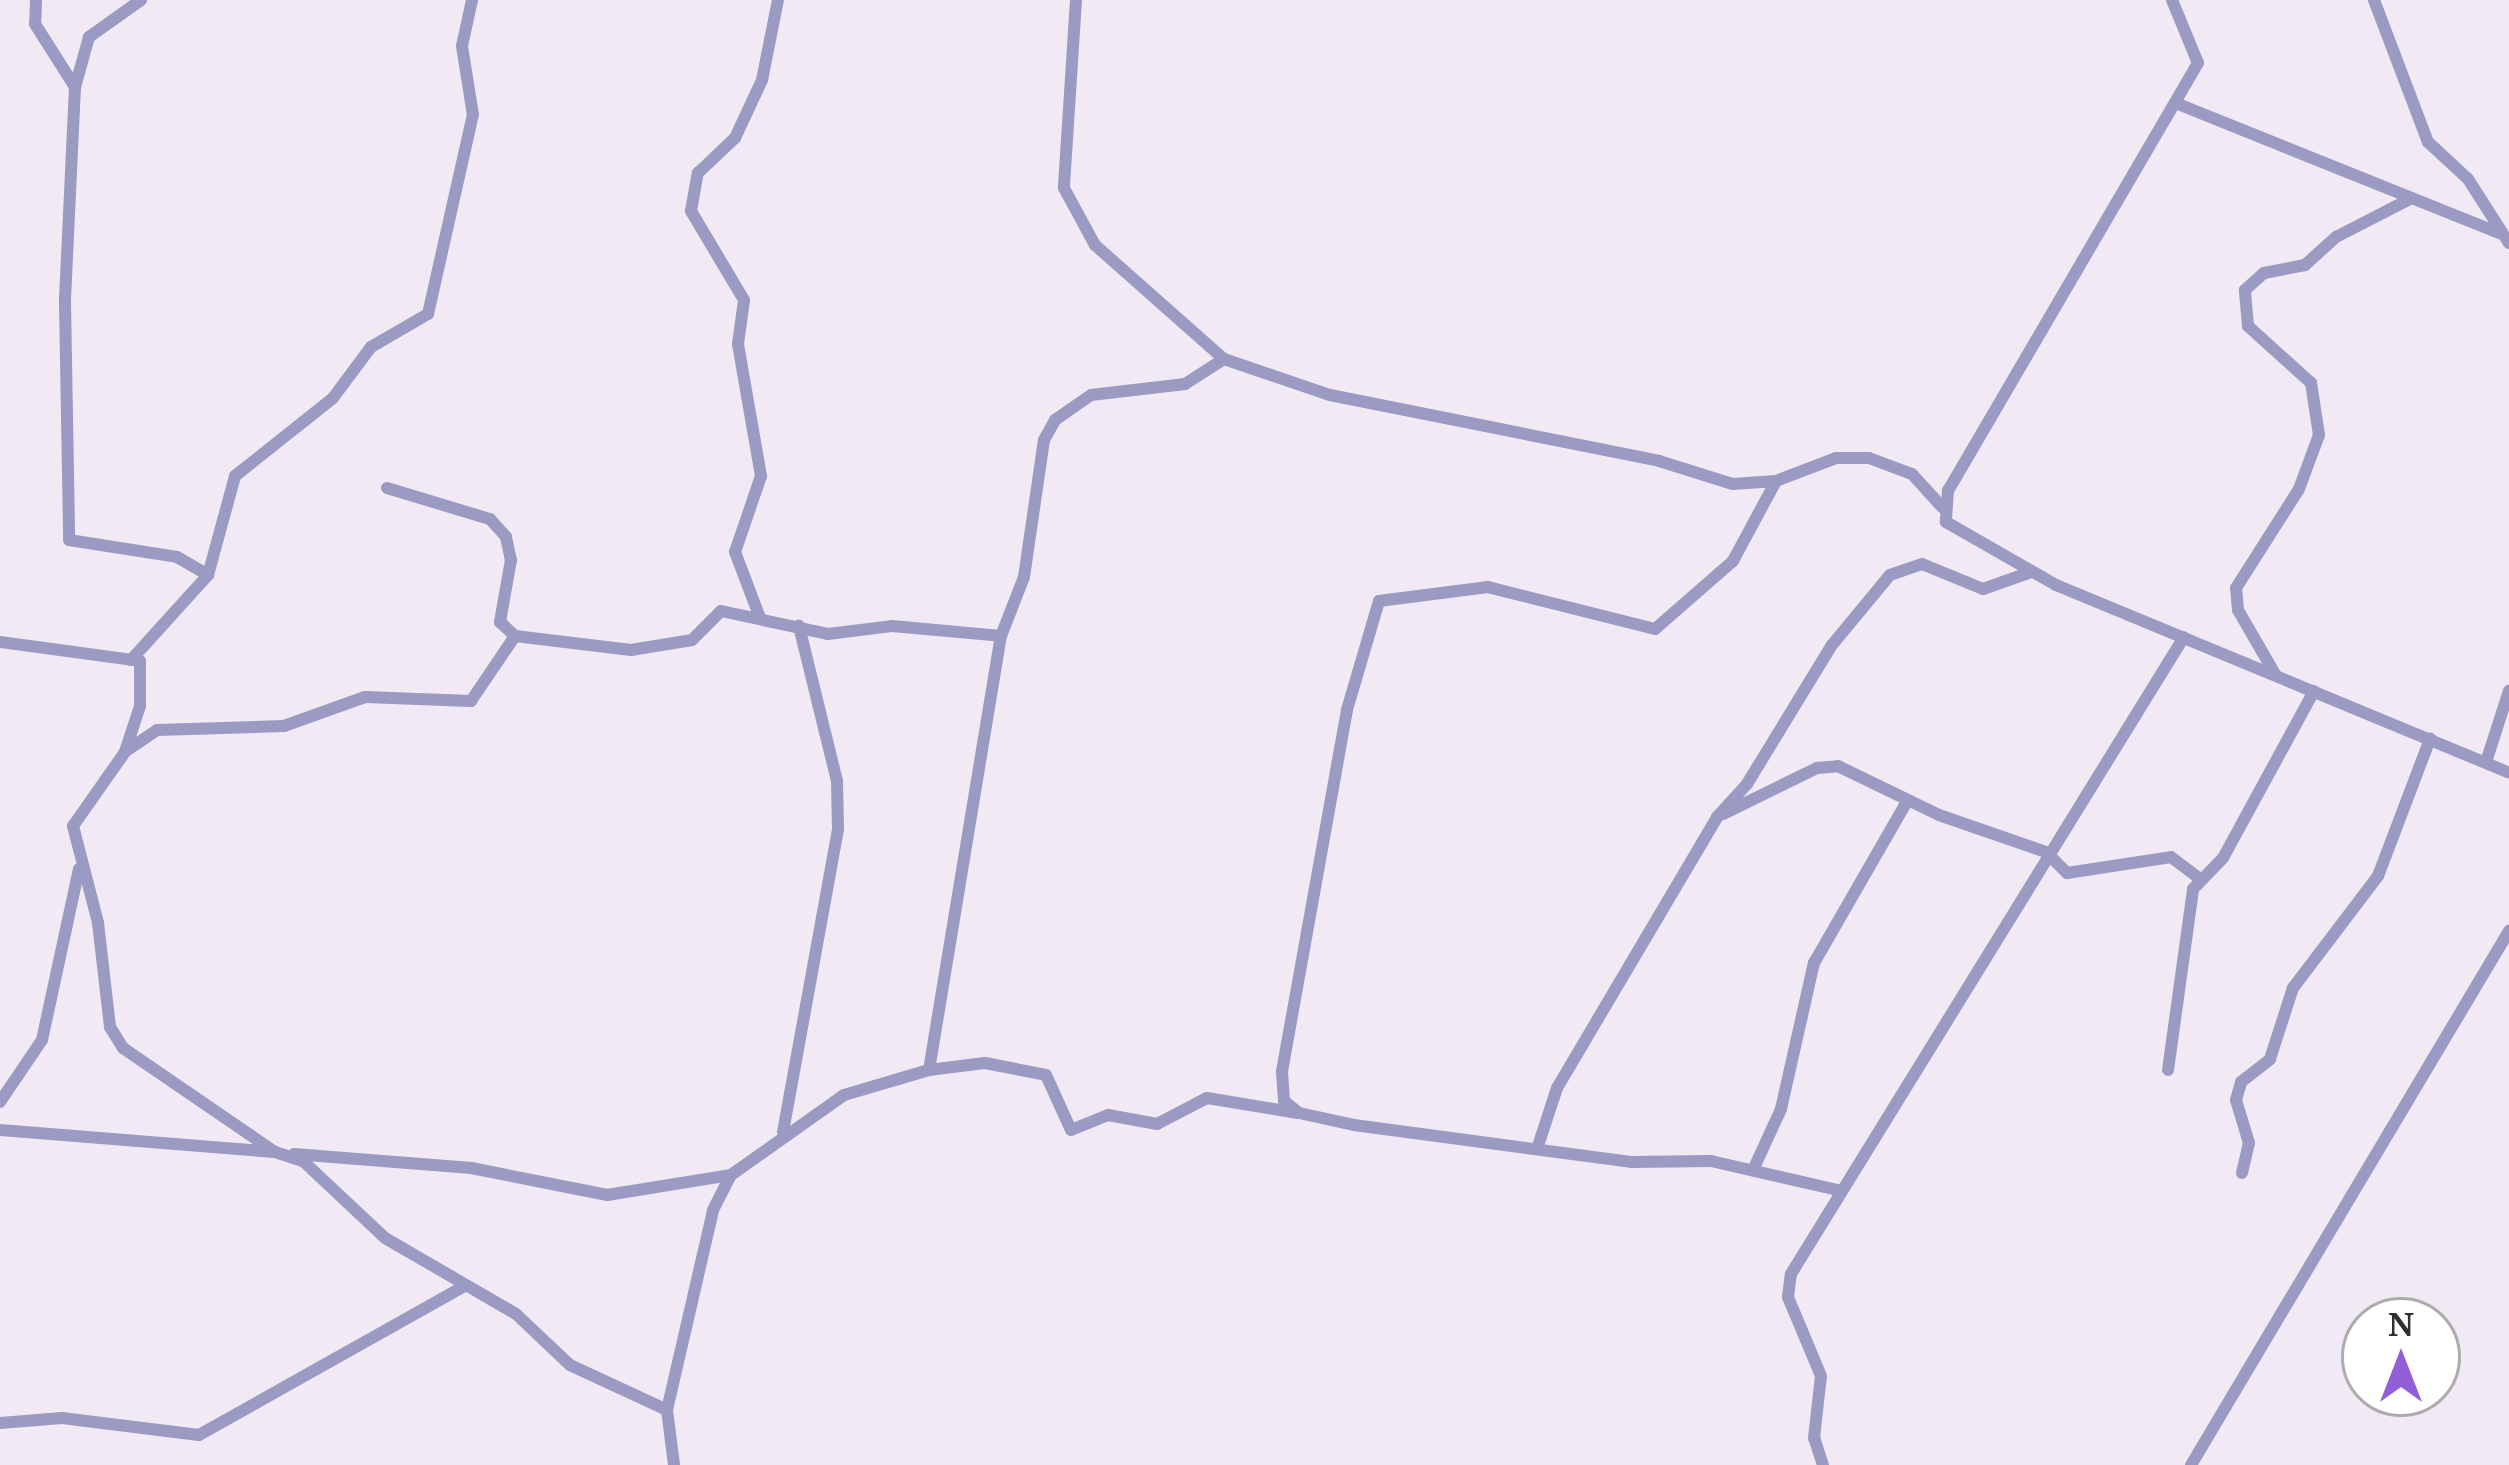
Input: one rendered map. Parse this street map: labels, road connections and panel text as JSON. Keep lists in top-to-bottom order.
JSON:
{
  "north": "top"
}
